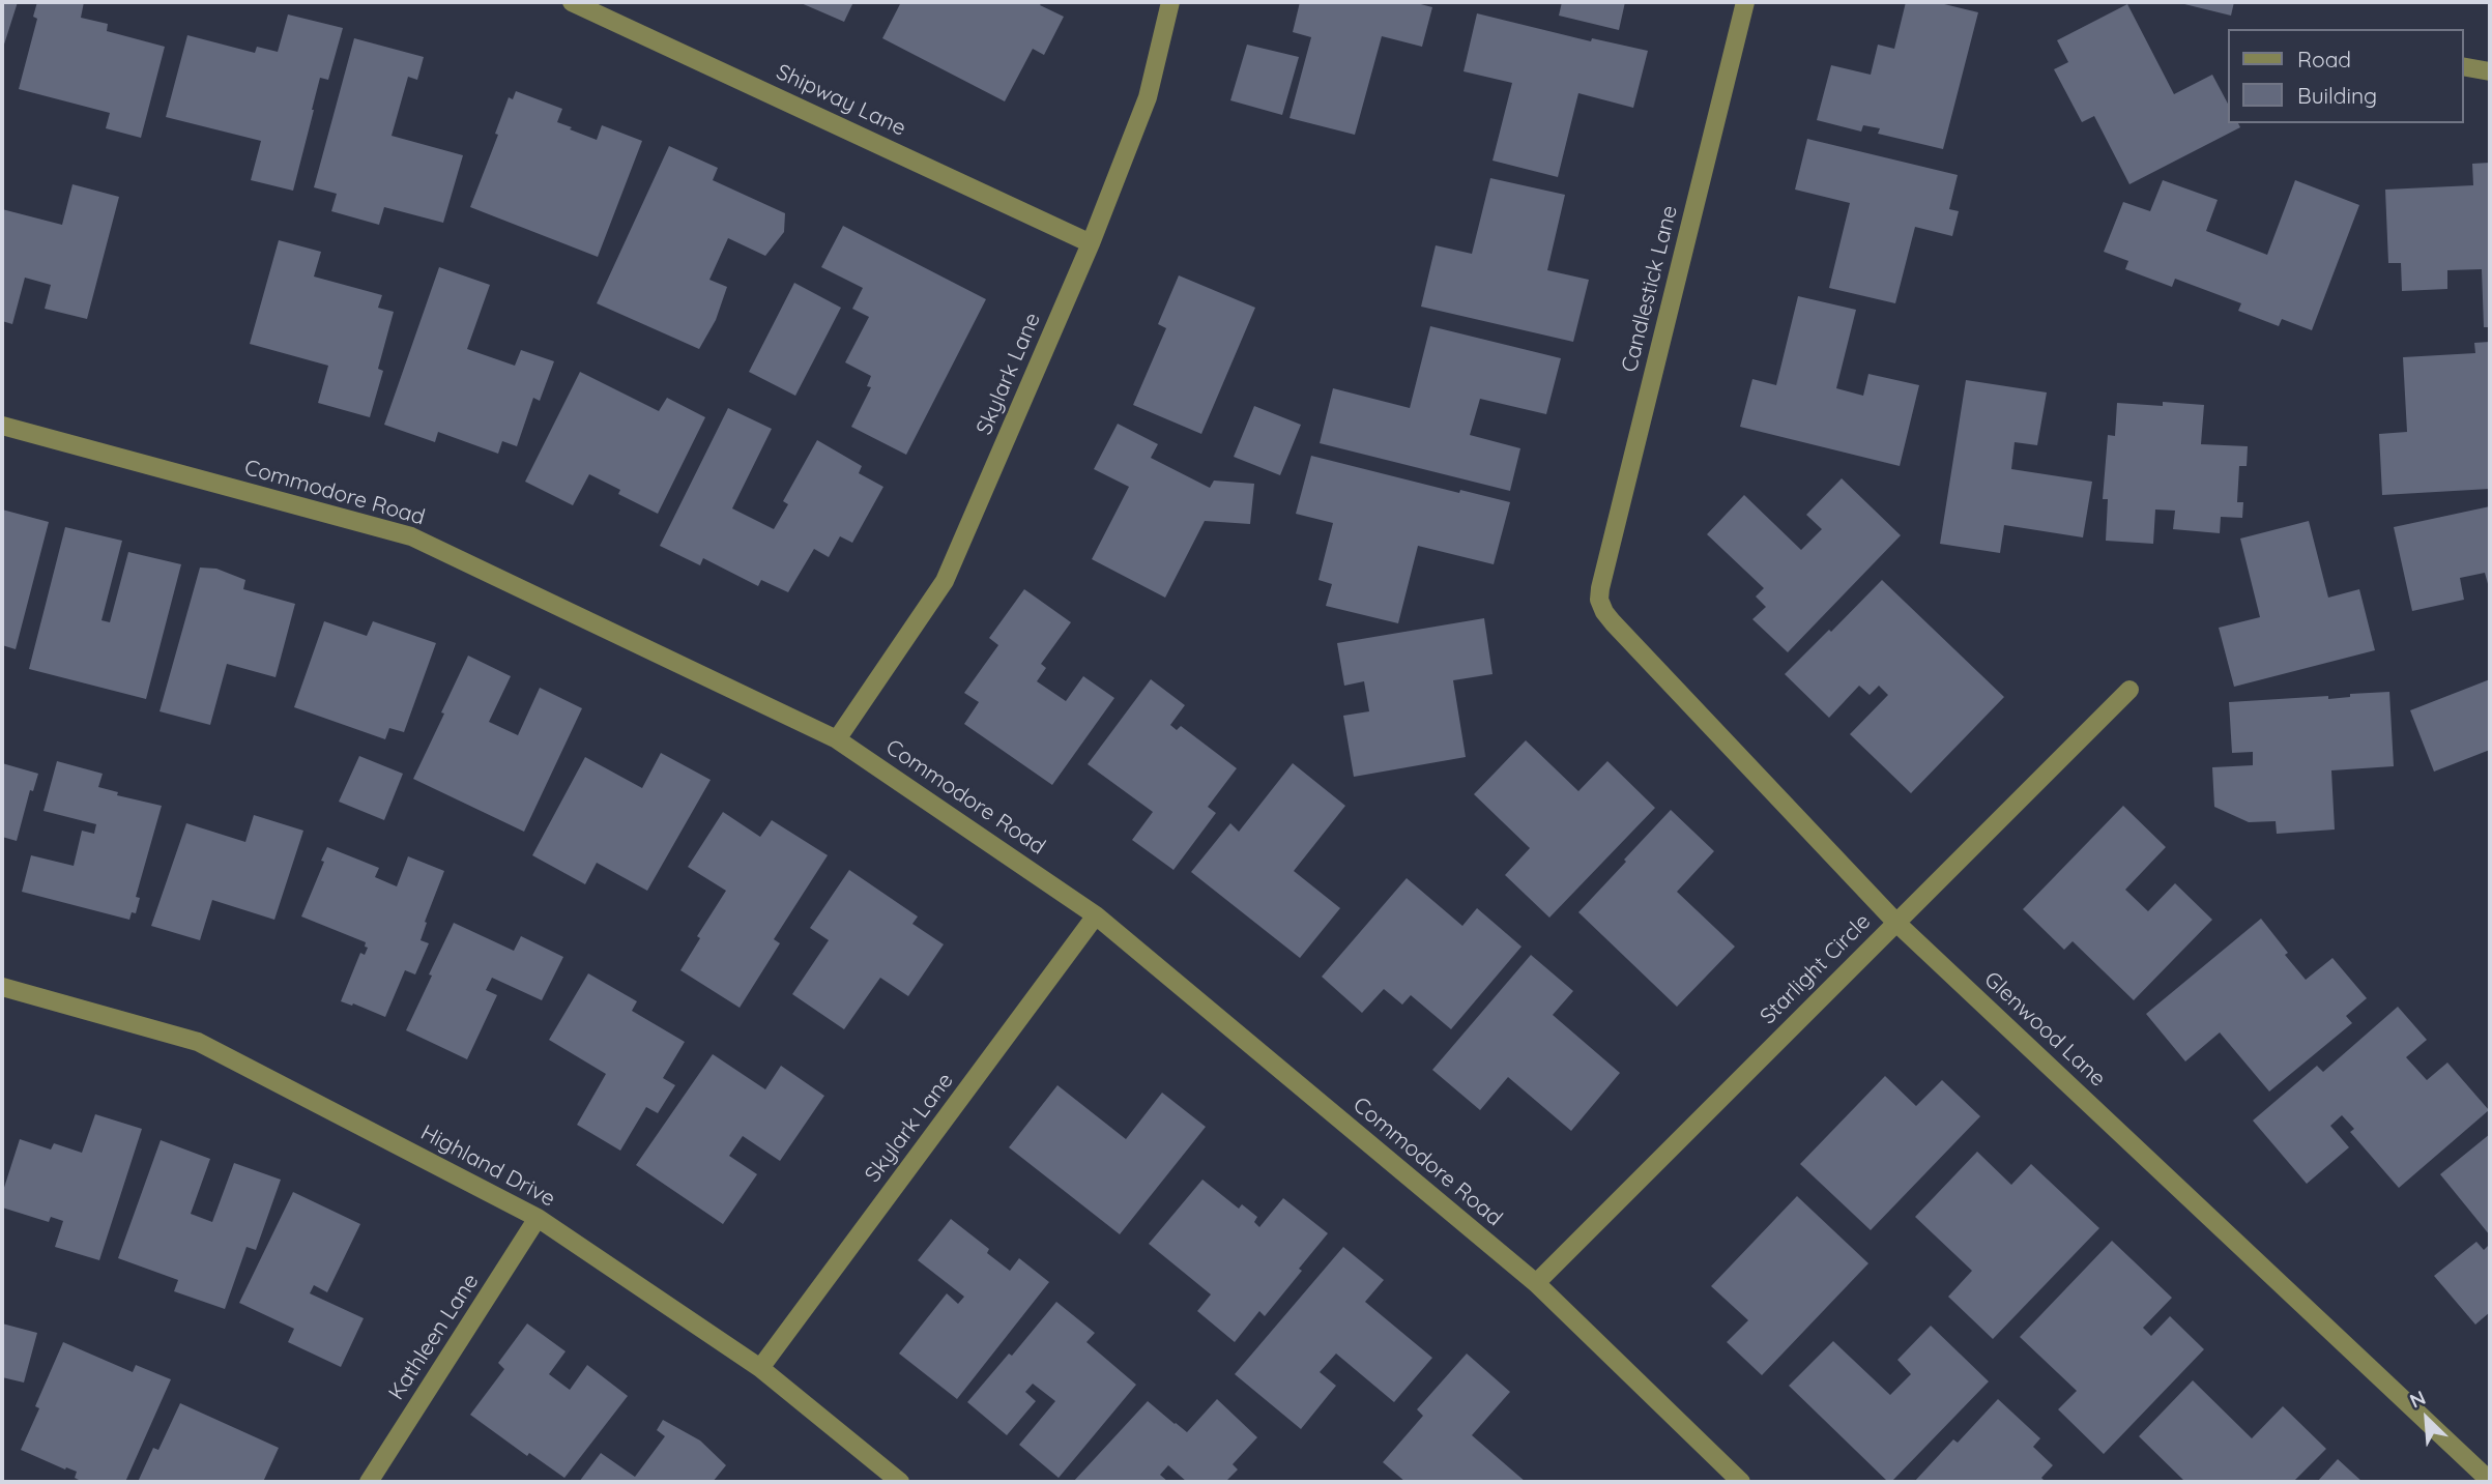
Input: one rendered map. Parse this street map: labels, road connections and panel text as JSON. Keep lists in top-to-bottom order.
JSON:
{
  "streets": {
    "street": [
      "Shipway Lane",
      "Candlestick Lane",
      "Skylark Lane",
      "Commodore Road",
      "Starlight Circle",
      "Glenwood Lane",
      "Highland Drive",
      "Kathleen Lane"
    ]
  },
  "crossings": [
    ["Shipway Lane", "Skylark Lane"],
    ["Candlestick Lane", "Glenwood Lane"],
    ["Skylark Lane", "Commodore Road"],
    ["Skylark Lane", "Highland Drive"],
    ["Commodore Road", "Starlight Circle"],
    ["Starlight Circle", "Glenwood Lane"],
    ["Highland Drive", "Kathleen Lane"]
  ],
  "legend": ["Road", "Building"],
  "north": "top left"
}
